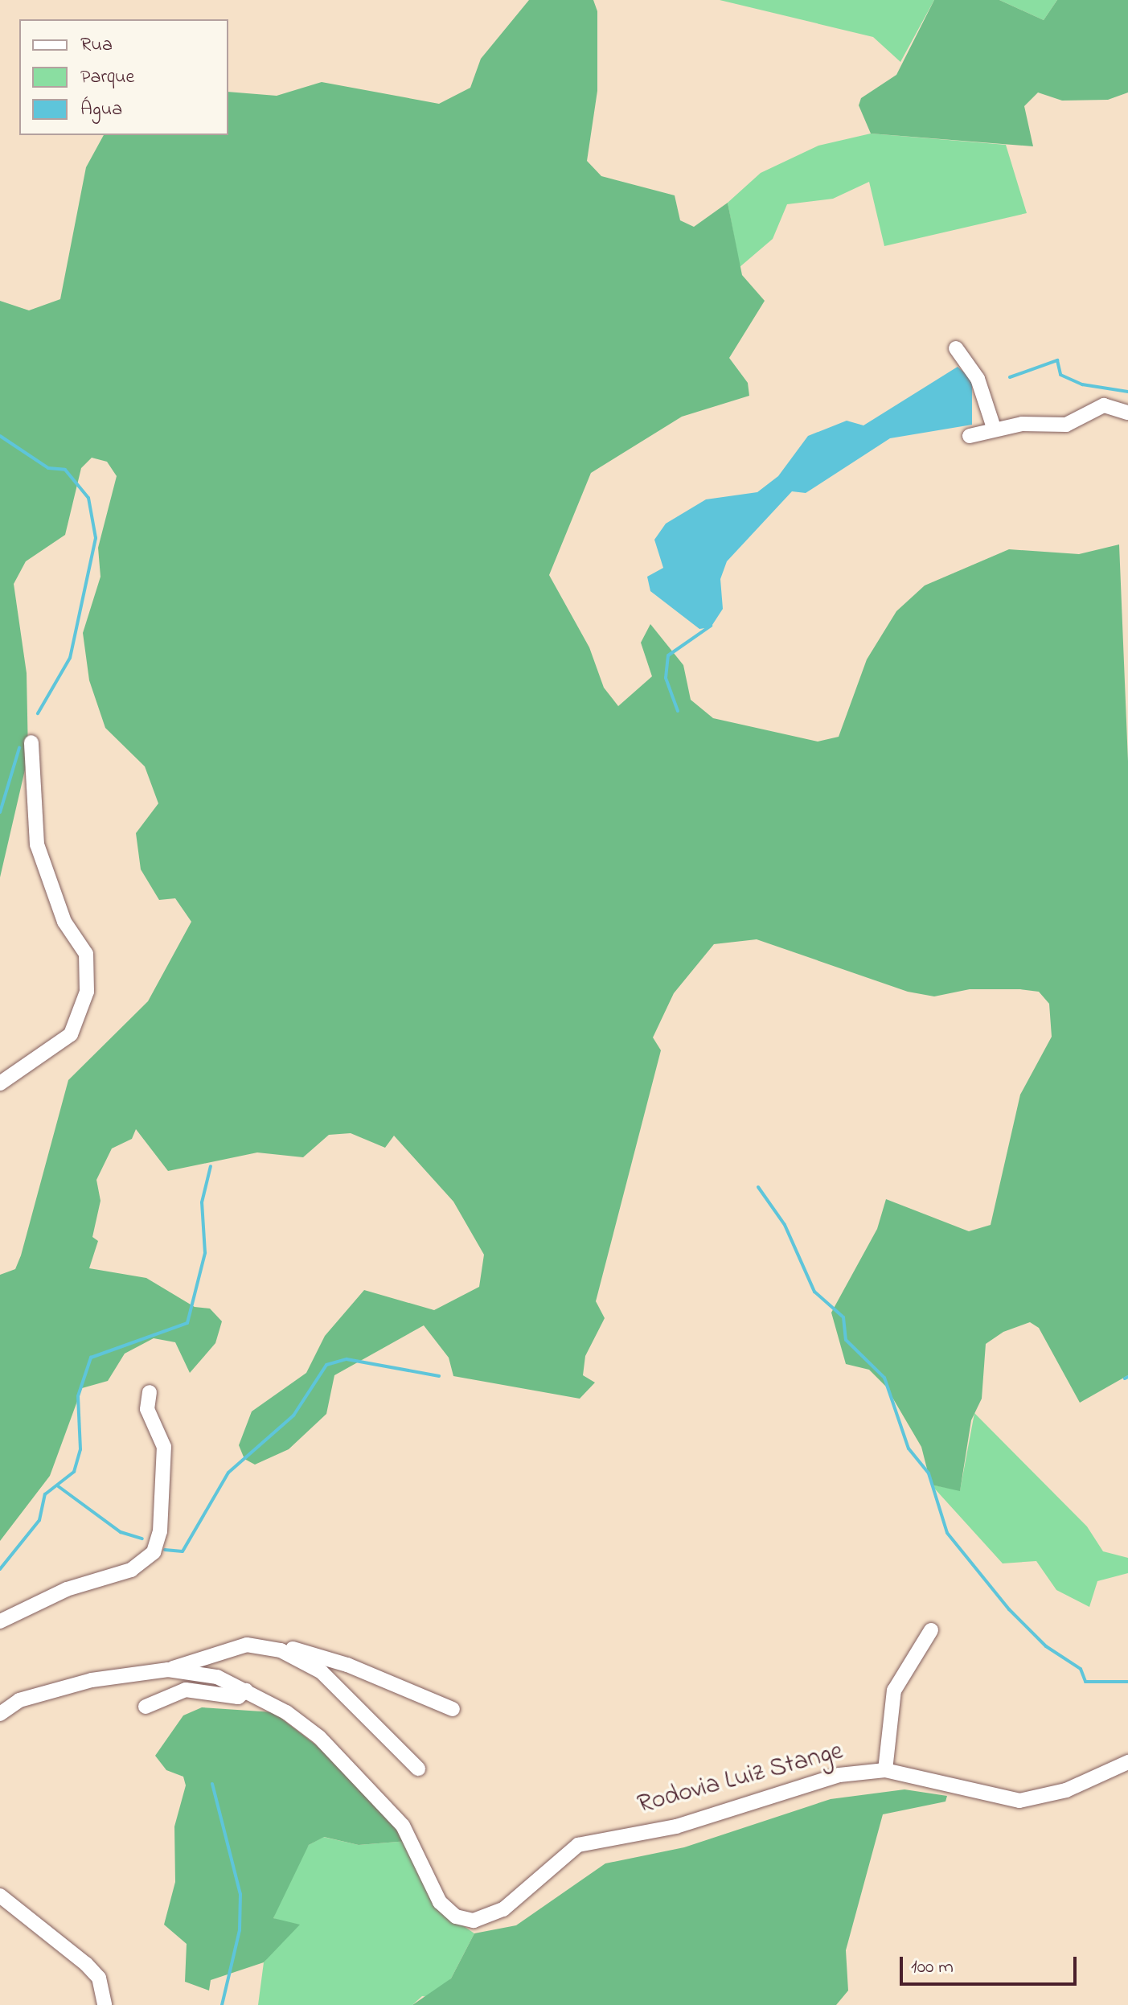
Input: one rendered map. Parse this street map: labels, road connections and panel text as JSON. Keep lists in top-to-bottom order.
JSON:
{
  "streets": {
    "street": ["Rodovia Luiz Stange"]
  },
  "legend": ["Rua", "Parque", "Água"],
  "scale_bar": "100 m"
}
